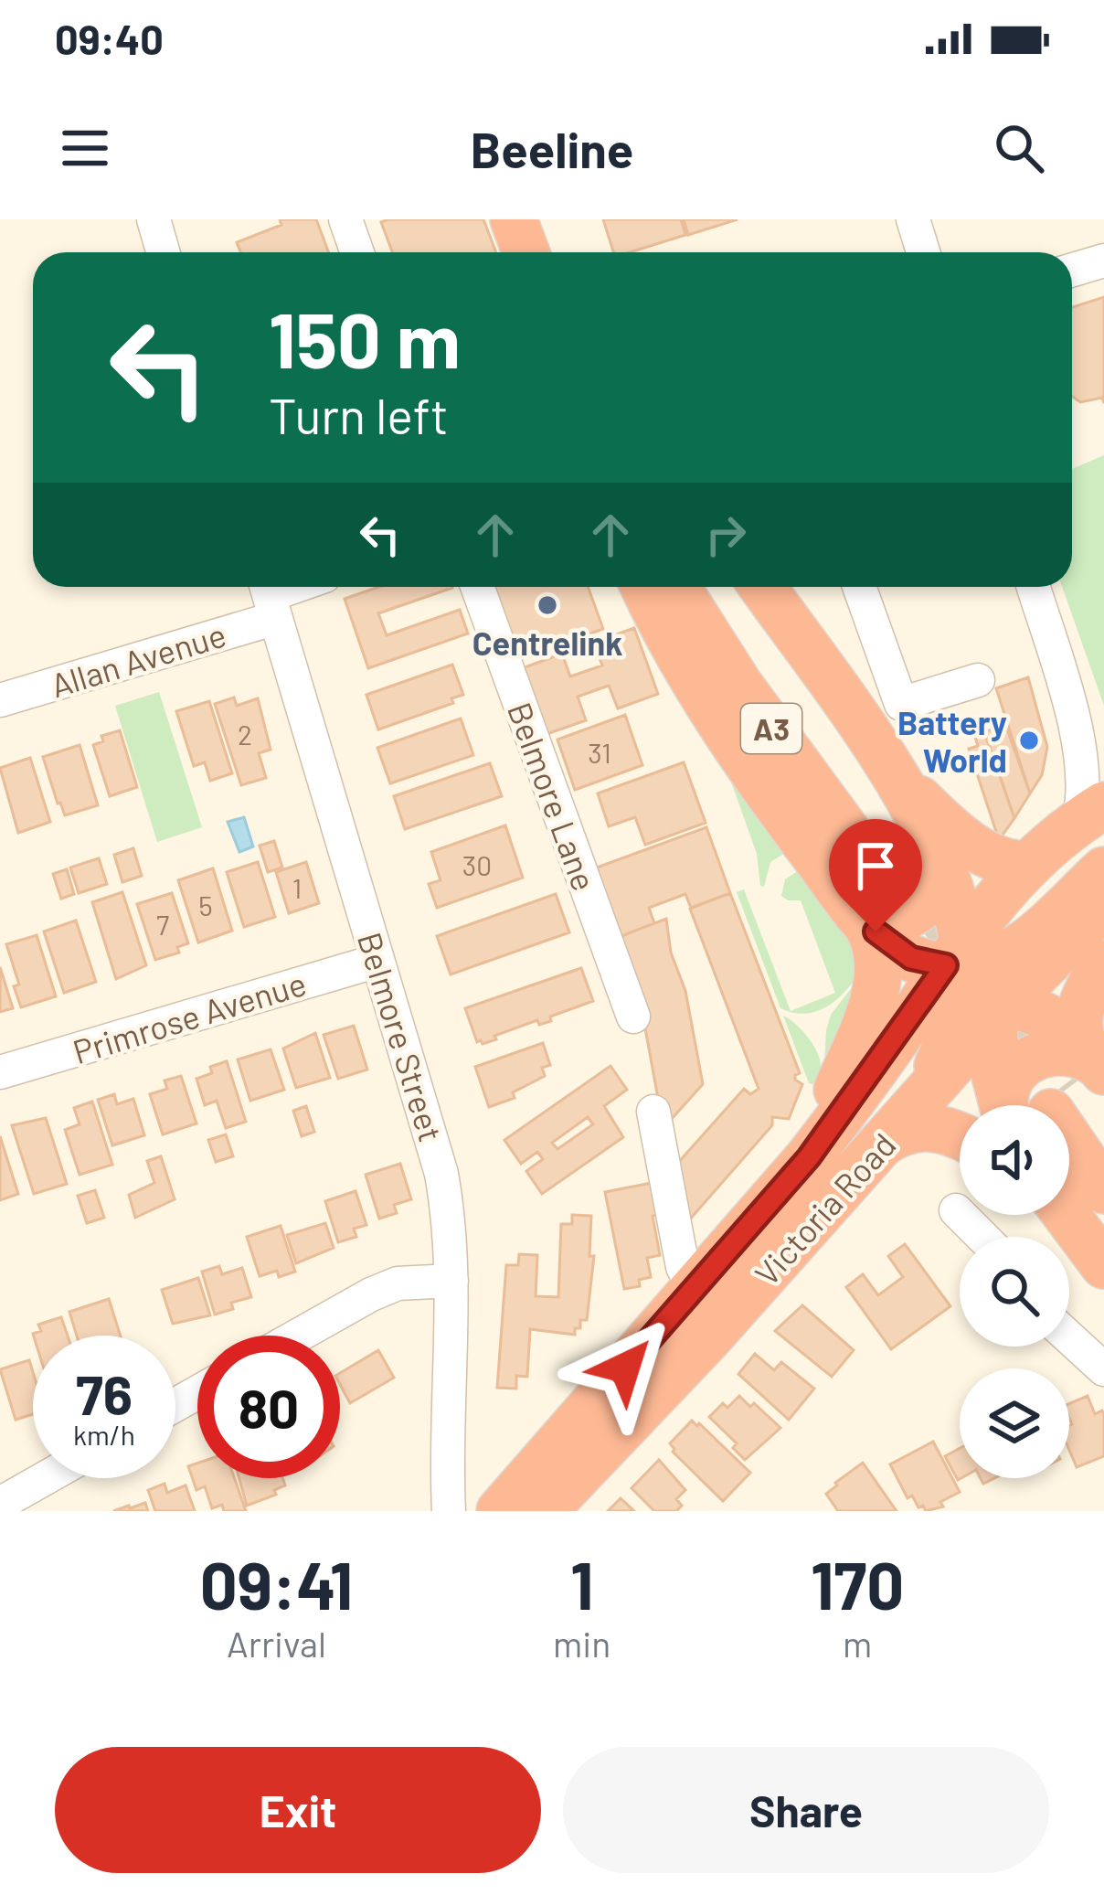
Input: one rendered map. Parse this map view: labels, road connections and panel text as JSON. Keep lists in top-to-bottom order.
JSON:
{
  "streets": {
    "highway": ["A3", "Victoria Road"],
    "street": [
      "Allan Avenue",
      "Belmore Lane",
      "Primrose Avenue",
      "Belmore Street"
    ]
  },
  "crossings": [
    ["Allan Avenue", "Belmore Street"],
    ["Primrose Avenue", "Belmore Street"]
  ],
  "places": ["Centrelink", "Battery World"],
  "house_numbers": [
    "2",
    "31",
    "30",
    "1",
    "5",
    "7"
  ],
  "page": {
    "status": "09:40",
    "header": "Beeline",
    "turn": ["150 m", "Turn left"],
    "speed": "76 km/h",
    "limit": "80",
    "eta": [
      "09:41",
      "Arrival",
      "1",
      "min",
      "170",
      "m"
    ],
    "buttons": ["Exit", "Share"]
  }
}
